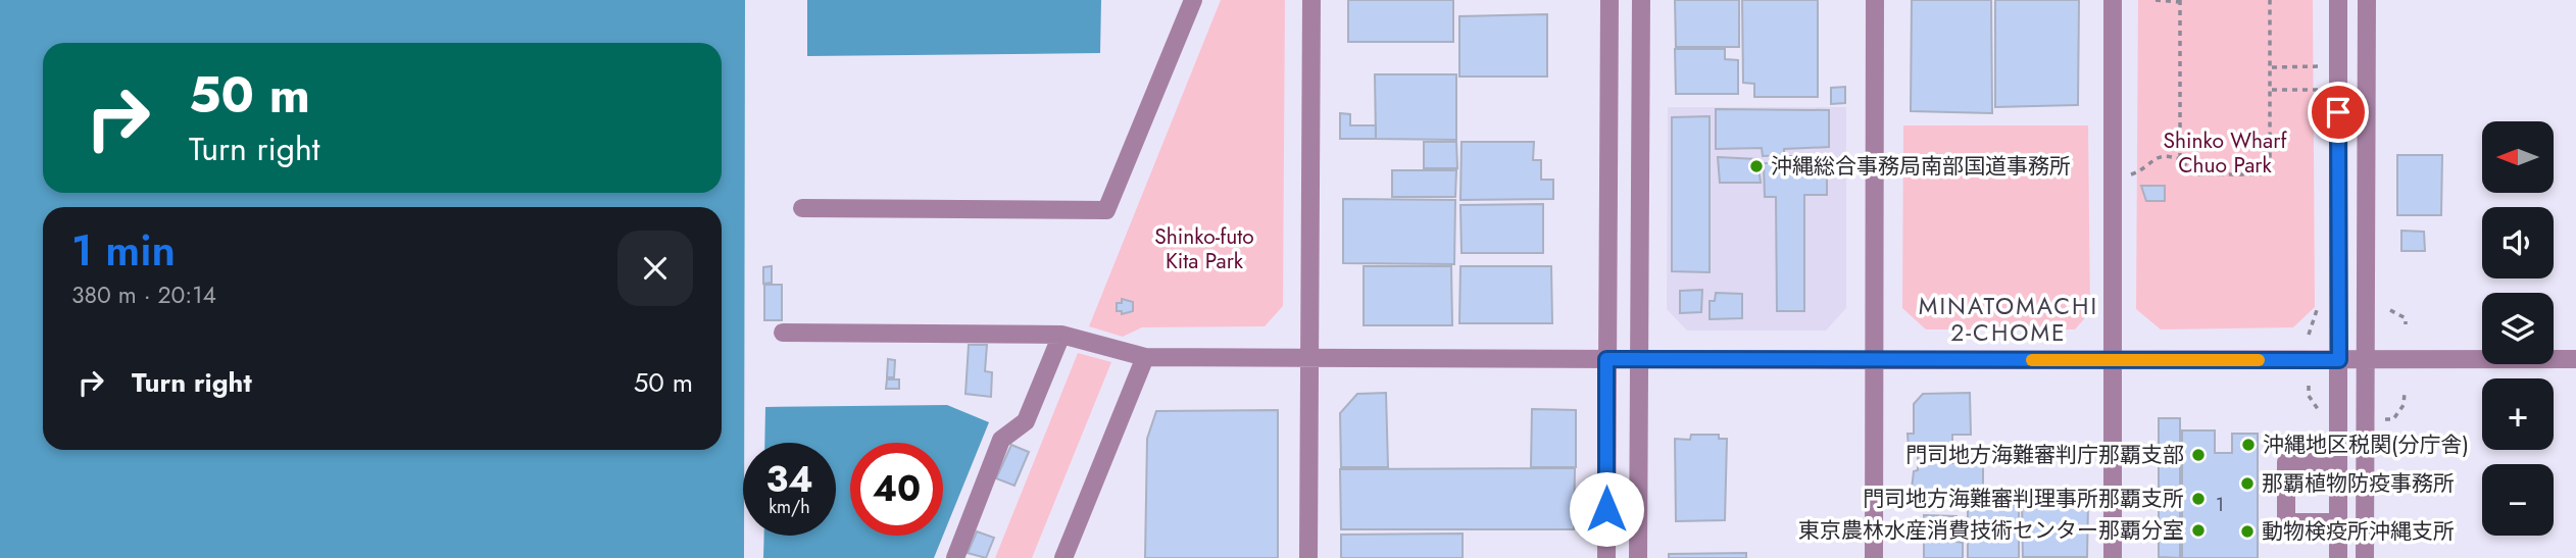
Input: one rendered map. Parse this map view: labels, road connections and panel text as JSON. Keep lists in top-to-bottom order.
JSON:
{
  "districts": ["MINATOMACHI 2-CHOME"],
  "parks": ["Shinko Wharf Chuo Park", "Shinko-futo Kita Park"],
  "places": [
    "沖縄総合事務局南部国道事務所",
    "沖縄地区税関(分庁舎)",
    "門司地方海難審判庁那覇支部",
    "那覇植物防疫事務所",
    "門司地方海難審判理事所那覇支所",
    "東京農林水産消費技術センター那覇分室",
    "動物検疫所沖縄支所"
  ],
  "house_numbers": ["1"],
  "north": "left",
  "page": {
    "turn": ["50 m", "Turn right"],
    "map_buttons": ["+", "−"],
    "heading": ["1 min", "380 m · 20:14"],
    "list": [
      {
        "name": "Turn right",
        "value": "50 m"
      }
    ],
    "speed": "34 km/h",
    "limit": "40"
  }
}
